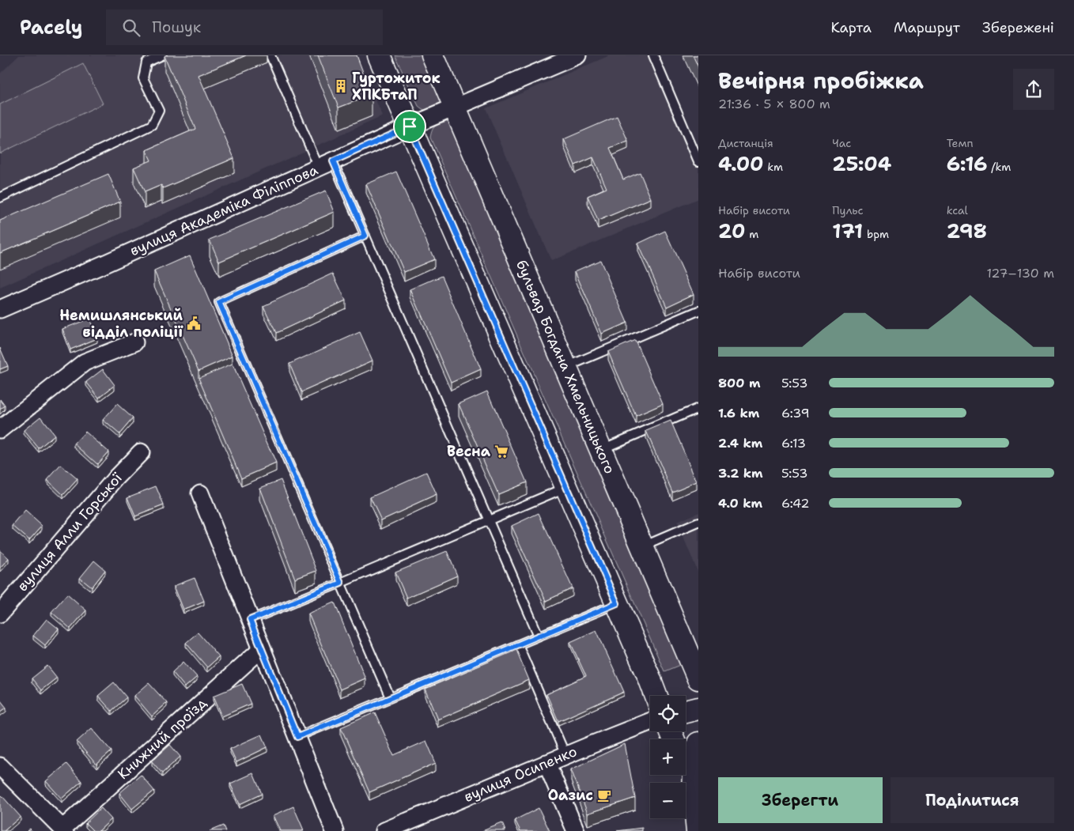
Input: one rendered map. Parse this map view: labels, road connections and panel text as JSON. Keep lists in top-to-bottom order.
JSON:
{
  "streets": {
    "main road": ["бульвар Богдана Хмельницького"],
    "street": [
      "вулиця Академіка Філіппова",
      "вулиця Алли Горської",
      "Книжний проїзд",
      "вулиця Осипенко"
    ]
  },
  "crossings": [
    ["вулиця Академіка Філіппова", "бульвар Богдана Хмельницького"]
  ],
  "places": {
    "building": ["Гуртожиток ХПКБтаП"],
    "public building": ["Немишлянський відділ поліції"],
    "supermarket": ["Весна"],
    "cafe": ["Оазис"]
  },
  "page": {
    "header": "Pacely",
    "search": "Пошук",
    "nav": ["Карта", "Маршрут", "Збережені"],
    "heading": ["Вечірня пробіжка", "21:36 · 5 × 800 m"],
    "stats": [
      ["Дистанція", "4.00 km"],
      ["Час", "25:04"],
      ["Темп", "6:16 /km"],
      ["Набір висоти", "20 m"],
      ["Пульс", "171 bpm"],
      ["kcal", "298"]
    ],
    "chart": ["Набір висоти", "127–130 m"],
    "list": [
      {
        "name": "800 m",
        "note": "5:53"
      },
      {
        "name": "1.6 km",
        "note": "6:39"
      },
      {
        "name": "2.4 km",
        "note": "6:13"
      },
      {
        "name": "3.2 km",
        "note": "5:53"
      },
      {
        "name": "4.0 km",
        "note": "6:42"
      }
    ],
    "map_buttons": ["+", "−"],
    "buttons": ["Зберегти", "Поділитися"]
  }
}
